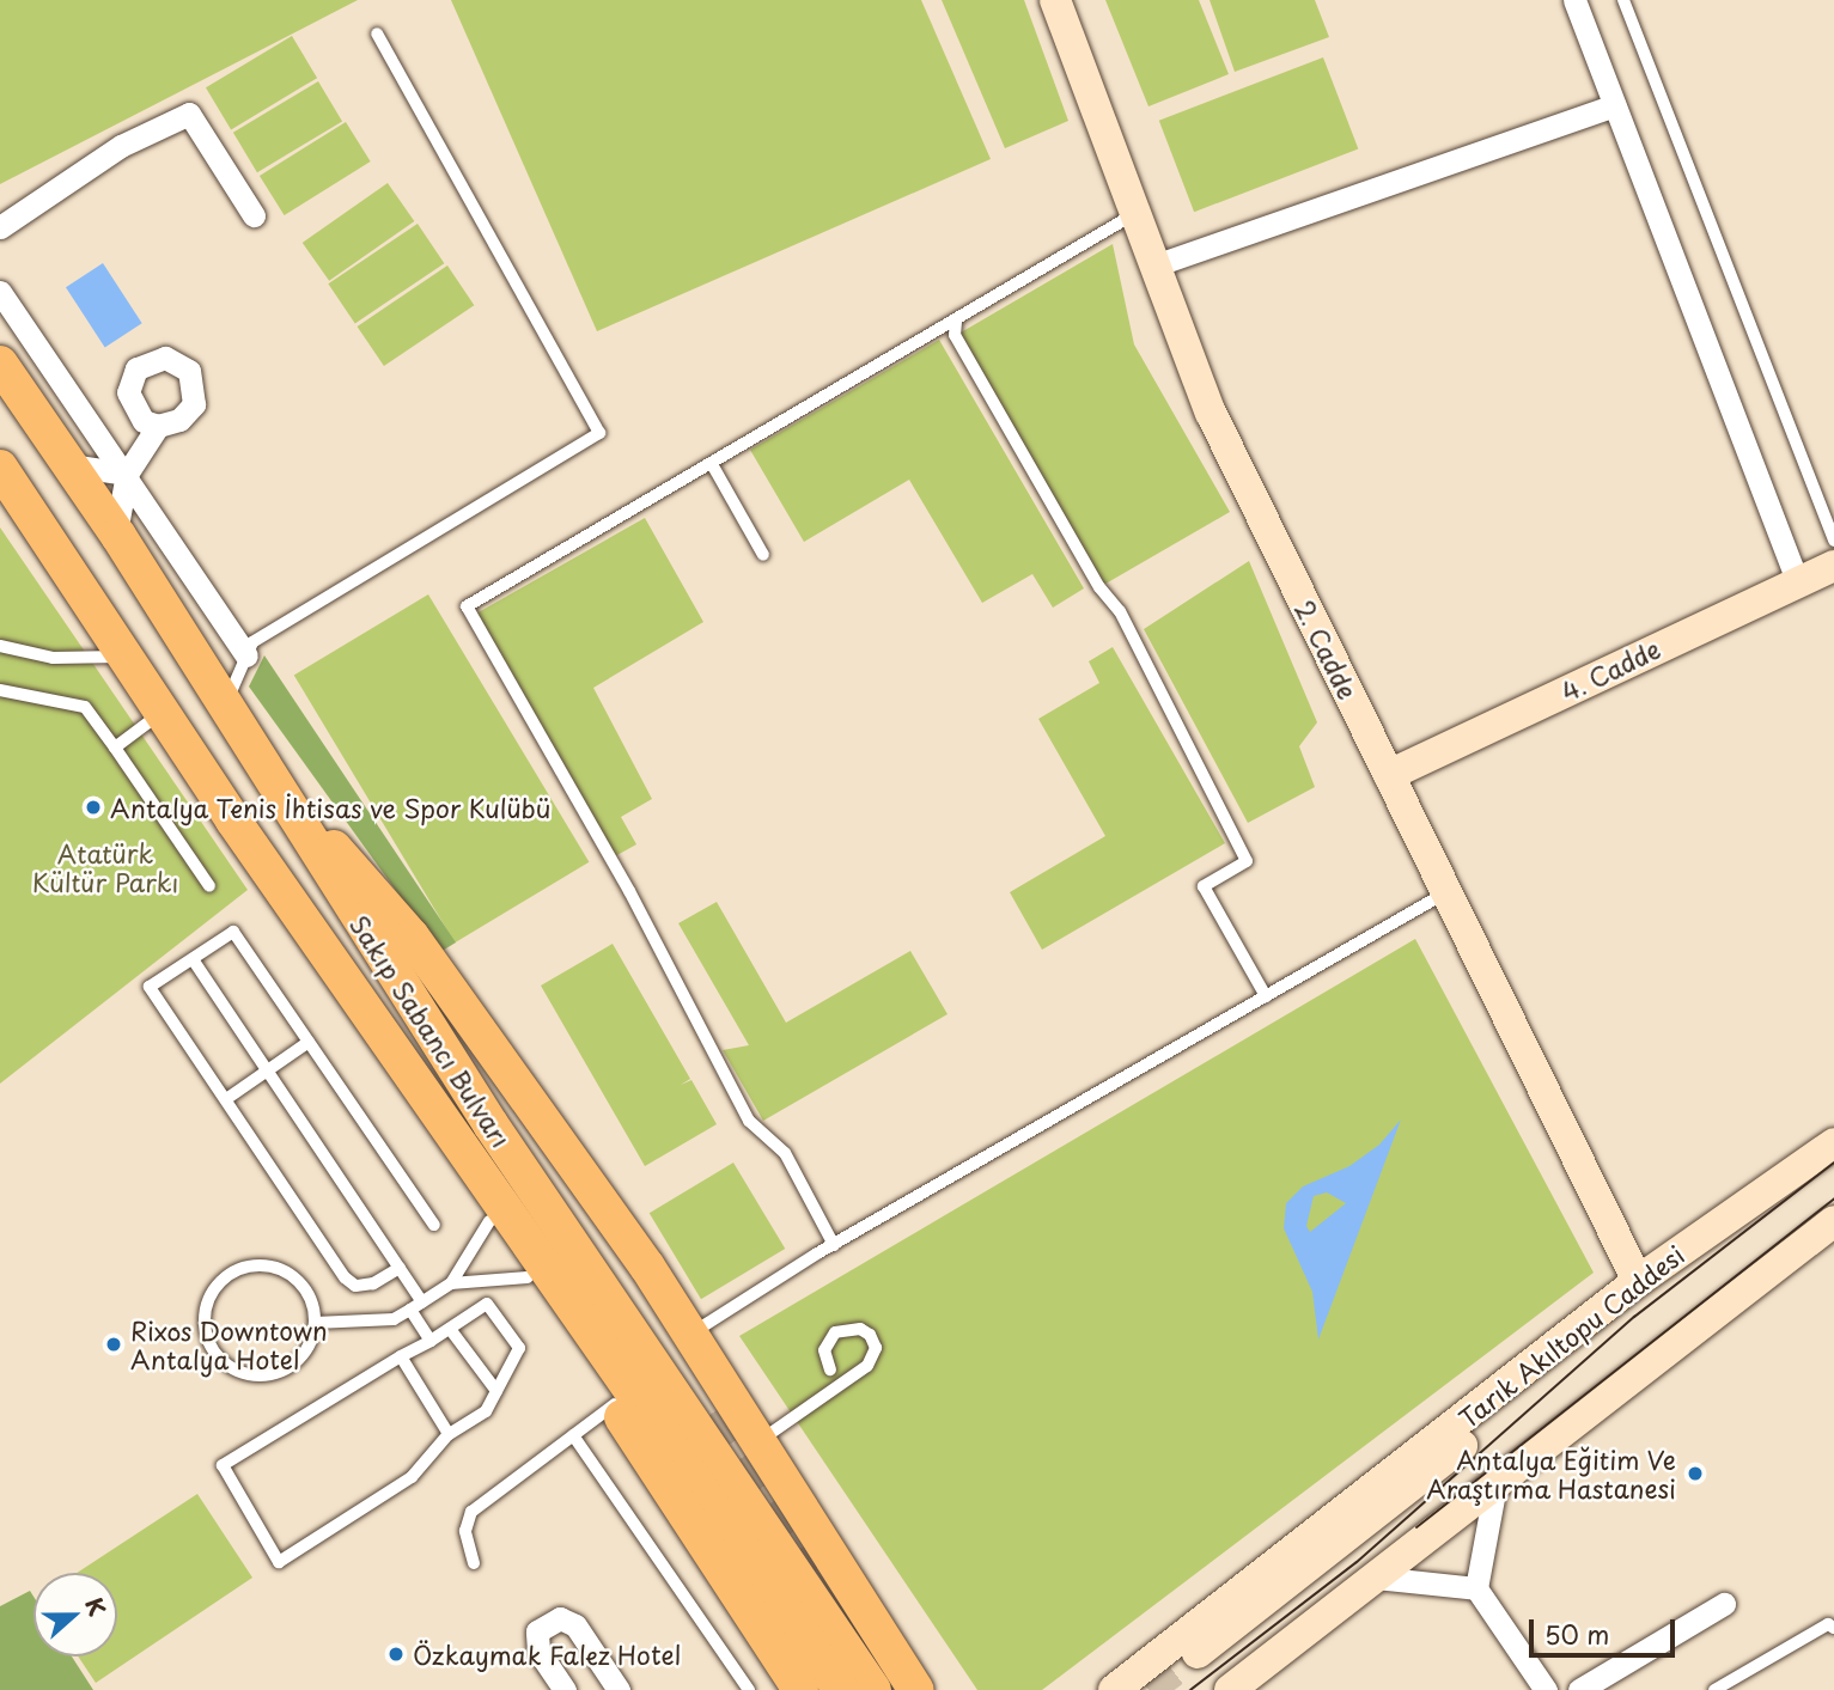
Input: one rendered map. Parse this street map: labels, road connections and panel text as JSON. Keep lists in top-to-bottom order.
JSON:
{
  "streets": {
    "main road": [
      "2. Cadde",
      "4. Cadde",
      "Sakıp Sabancı Bulvarı",
      "Tarık Akıltopu Caddesi"
    ]
  },
  "crossings": [
    ["2. Cadde", "4. Cadde"],
    ["2. Cadde", "Tarık Akıltopu Caddesi"]
  ],
  "parks": ["Atatürk Kültür Parkı"],
  "places": [
    "Antalya Tenis İhtisas ve Spor Kulübü",
    "Rixos Downtown Antalya Hotel",
    "Antalya Eğitim Ve Araştırma Hastanesi",
    "Özkaymak Falez Hotel"
  ],
  "scale_bar": "50 m",
  "north": "right"
}
